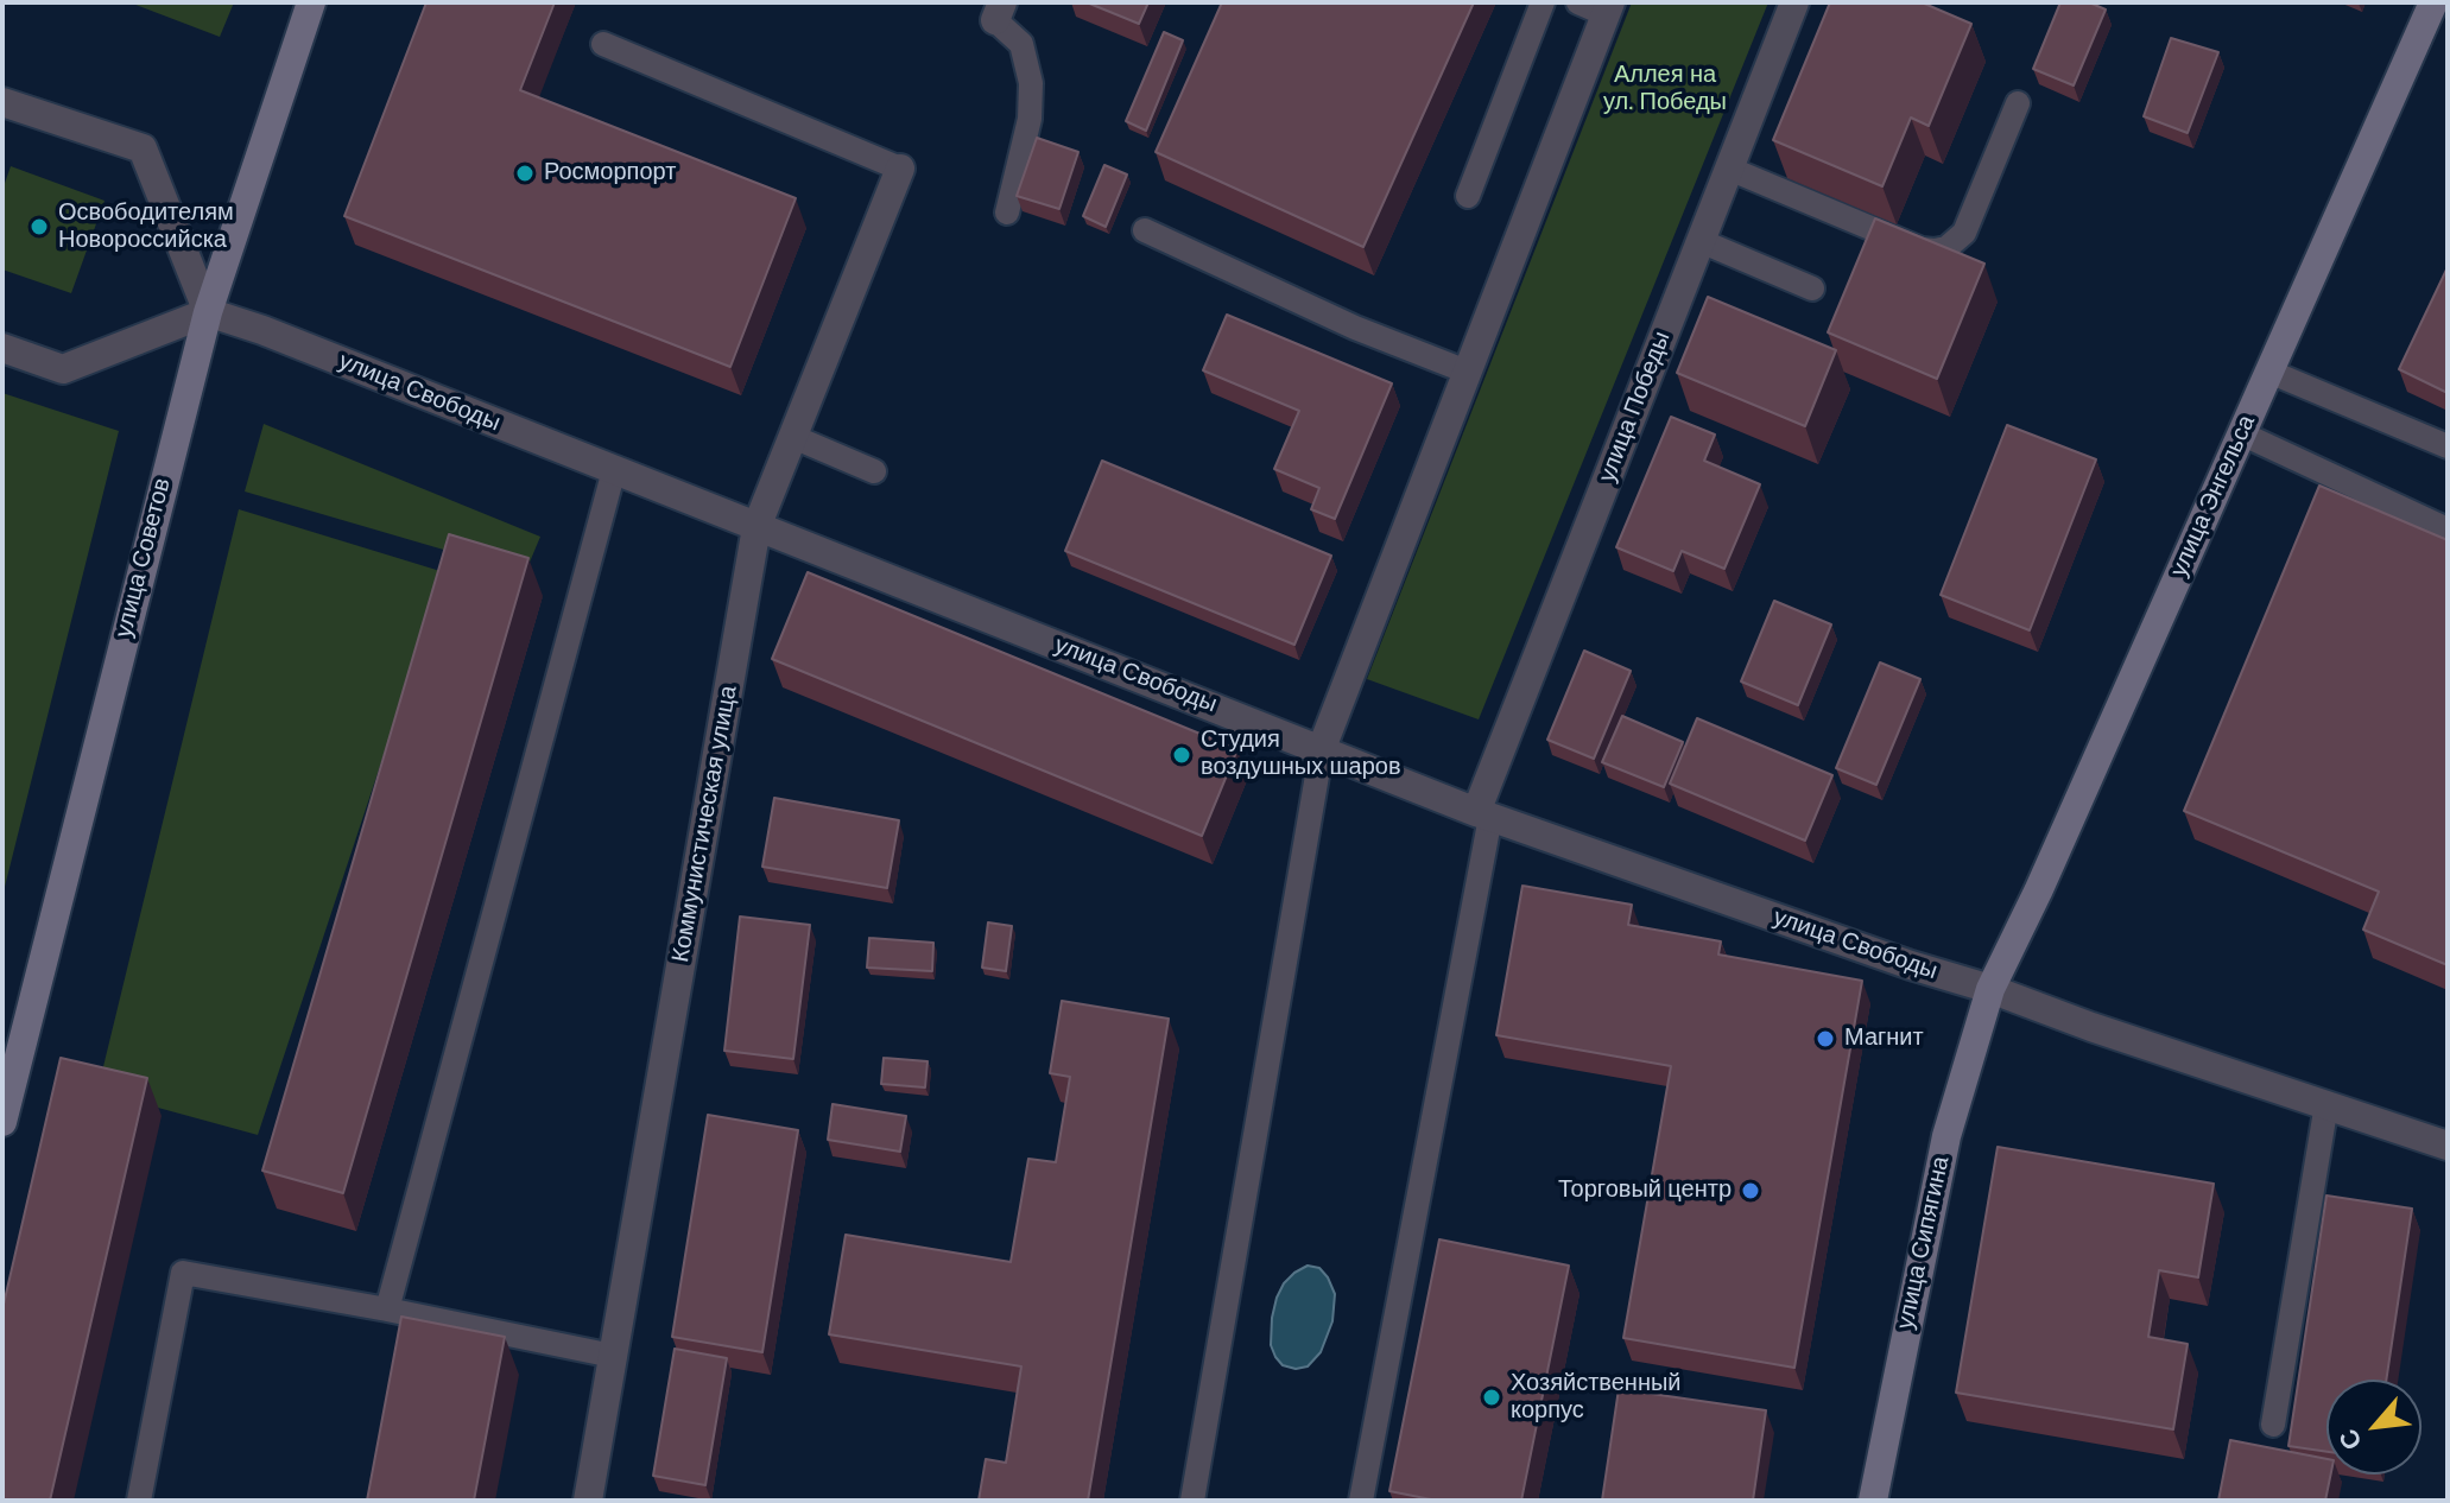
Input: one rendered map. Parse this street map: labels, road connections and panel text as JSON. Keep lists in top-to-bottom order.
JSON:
{
  "streets": {
    "street": [
      "улица Свободы",
      "улица Победы",
      "улица Энгельса",
      "улица Советов",
      "Коммунистическая улица",
      "улица Сипягина"
    ]
  },
  "crossings": [
    ["улица Свободы", "улица Победы"],
    ["улица Свободы", "улица Энгельса"],
    ["улица Свободы", "улица Советов"],
    ["улица Свободы", "Коммунистическая улица"],
    ["улица Свободы", "улица Сипягина"],
    ["улица Энгельса", "улица Сипягина"]
  ],
  "parks": ["Аллея на ул. Победы"],
  "places": [
    "Росморпорт",
    "Освободителям Новороссийска",
    "Студия воздушных шаров",
    "Магнит",
    "Торговый центр",
    "Хозяйственный корпус"
  ],
  "north": "bottom left"
}
